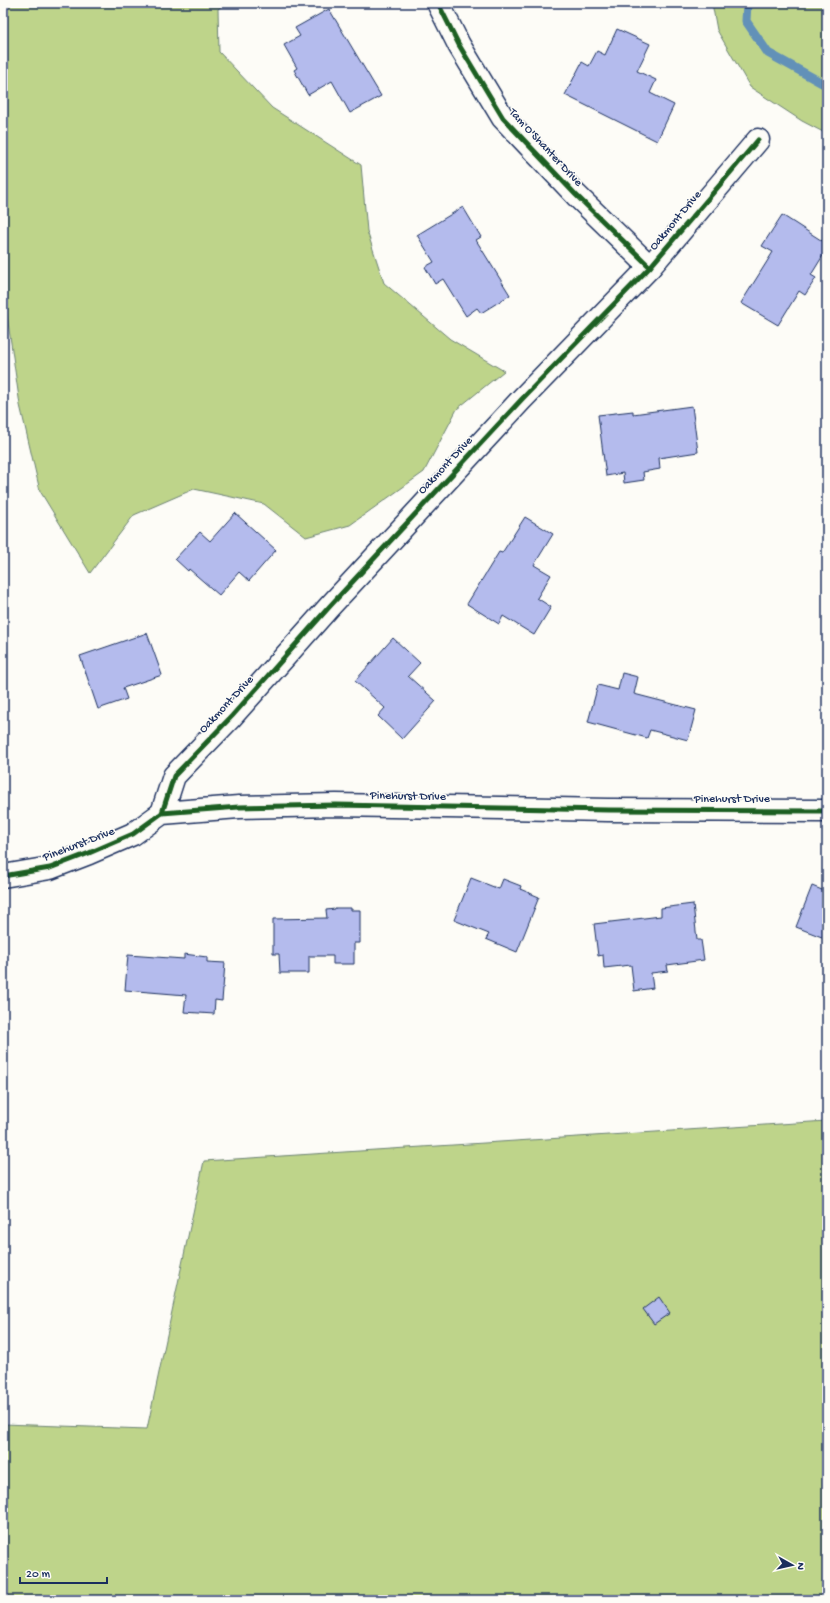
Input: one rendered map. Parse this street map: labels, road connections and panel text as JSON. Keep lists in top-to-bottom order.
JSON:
{
  "streets": {
    "street": ["Tam O'Shanter Drive", "Oakmont Drive", "Pinehurst Drive"]
  },
  "crossings": [
    ["Tam O'Shanter Drive", "Oakmont Drive"],
    ["Oakmont Drive", "Pinehurst Drive"]
  ],
  "scale_bar": "20 m",
  "north": "right"
}
